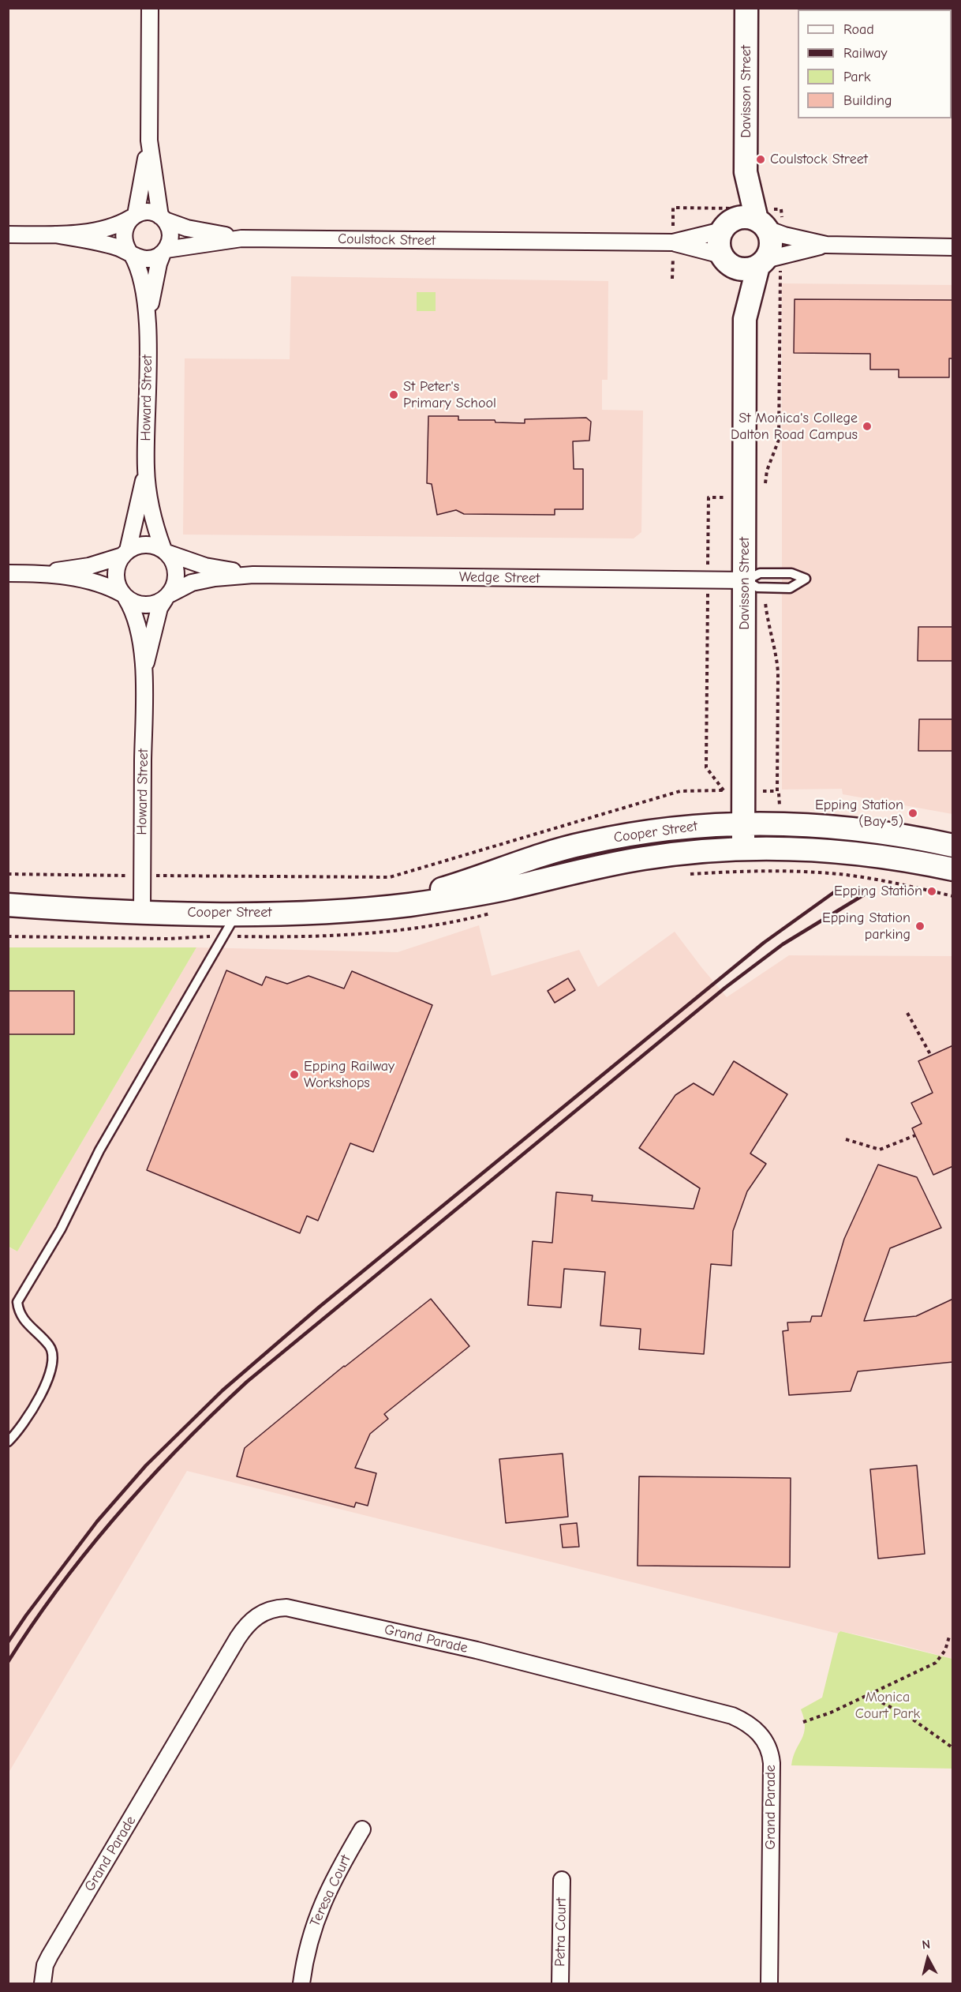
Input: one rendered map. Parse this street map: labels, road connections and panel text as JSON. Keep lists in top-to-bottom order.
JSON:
{
  "streets": {
    "main road": ["Davisson Street", "Cooper Street"],
    "street": [
      "Coulstock Street",
      "Howard Street",
      "Wedge Street",
      "Grand Parade",
      "Teresa Court",
      "Petra Court"
    ]
  },
  "crossings": [
    ["Davisson Street", "Coulstock Street"],
    ["Davisson Street", "Wedge Street"],
    ["Davisson Street", "Cooper Street"],
    ["Coulstock Street", "Howard Street"],
    ["Howard Street", "Wedge Street"],
    ["Howard Street", "Cooper Street"]
  ],
  "parks": ["Monica Court Park"],
  "places": [
    "Coulstock Street",
    "St Peter's Primary School",
    "St Monica's College Dalton Road Campus",
    "Epping Station (Bay 5)",
    "Epping Station",
    "Epping Station parking",
    "Epping Railway Workshops"
  ],
  "legend": [
    "Road",
    "Railway",
    "Park",
    "Building"
  ],
  "north": "top"
}
